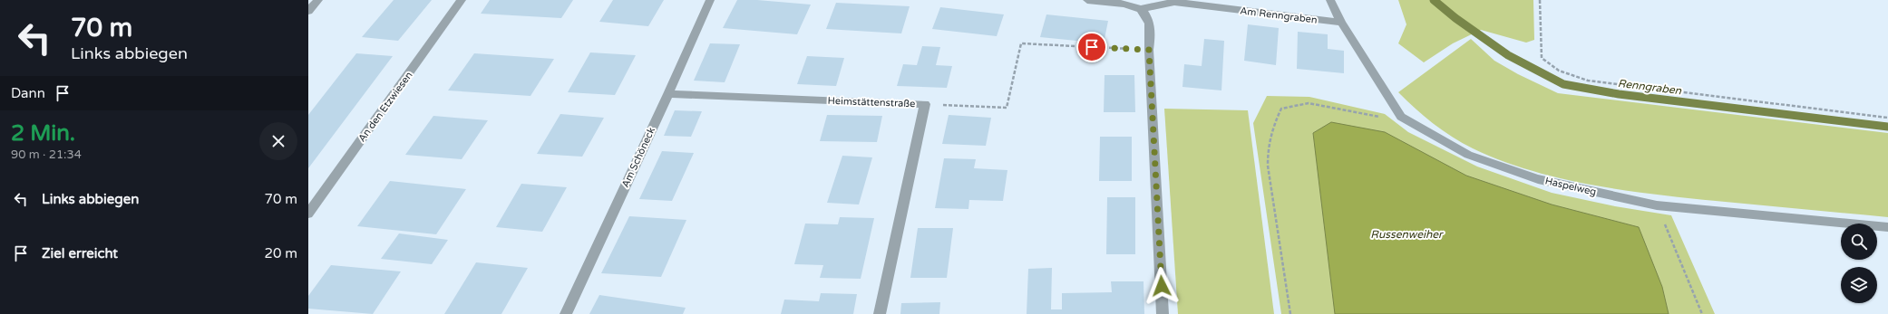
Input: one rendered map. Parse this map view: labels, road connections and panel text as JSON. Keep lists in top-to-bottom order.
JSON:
{
  "streets": {
    "street": [
      "Am Renngraben",
      "Heimstättenstraße",
      "An den Etzwiesen",
      "Am Schöneck",
      "Haspelweg"
    ]
  },
  "crossings": [
    ["Am Renngraben", "Haspelweg"],
    ["Heimstättenstraße", "Am Schöneck"]
  ],
  "water": ["Renngraben", "Russenweiher"],
  "page": {
    "turn": ["70 m", "Links abbiegen"],
    "then": "Dann",
    "heading": ["2 Min.", "90 m · 21:34"],
    "list": [
      {
        "name": "Links abbiegen",
        "value": "70 m"
      },
      {
        "name": "Ziel erreicht",
        "value": "20 m"
      }
    ]
  }
}
